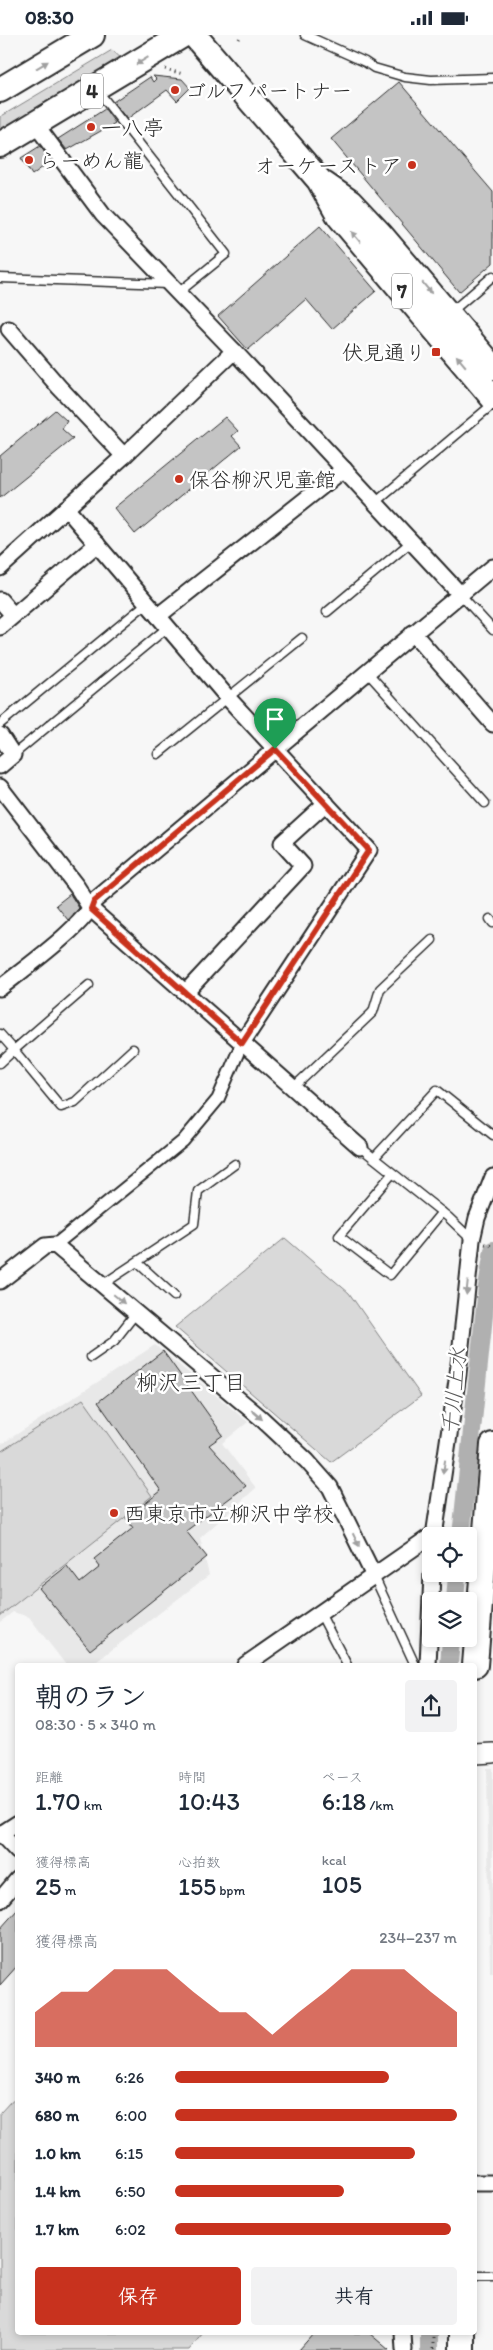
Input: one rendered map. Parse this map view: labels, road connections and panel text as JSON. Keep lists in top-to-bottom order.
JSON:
{
  "streets": {
    "main road": ["4", "7"]
  },
  "districts": ["柳沢三丁目"],
  "water": ["千川上水"],
  "places": {
    "other": [
      "ゴルフパートナー",
      "一八亭",
      "らーめん龍",
      "オーケーストア",
      "保谷柳沢児童館",
      "西東京市立柳沢中学校"
    ],
    "transit": ["伏見通り"]
  },
  "page": {
    "status": "08:30",
    "heading": ["朝のラン", "08:30 · 5 × 340 m"],
    "stats": [
      ["距離", "1.70 km"],
      ["時間", "10:43"],
      ["ペース", "6:18 /km"],
      ["獲得標高", "25 m"],
      ["心拍数", "155 bpm"],
      ["kcal", "105"]
    ],
    "chart": ["獲得標高", "234–237 m"],
    "list": [
      {
        "name": "340 m",
        "note": "6:26"
      },
      {
        "name": "680 m",
        "note": "6:00"
      },
      {
        "name": "1.0 km",
        "note": "6:15"
      },
      {
        "name": "1.4 km",
        "note": "6:50"
      },
      {
        "name": "1.7 km",
        "note": "6:02"
      }
    ],
    "buttons": ["保存", "共有"]
  }
}
